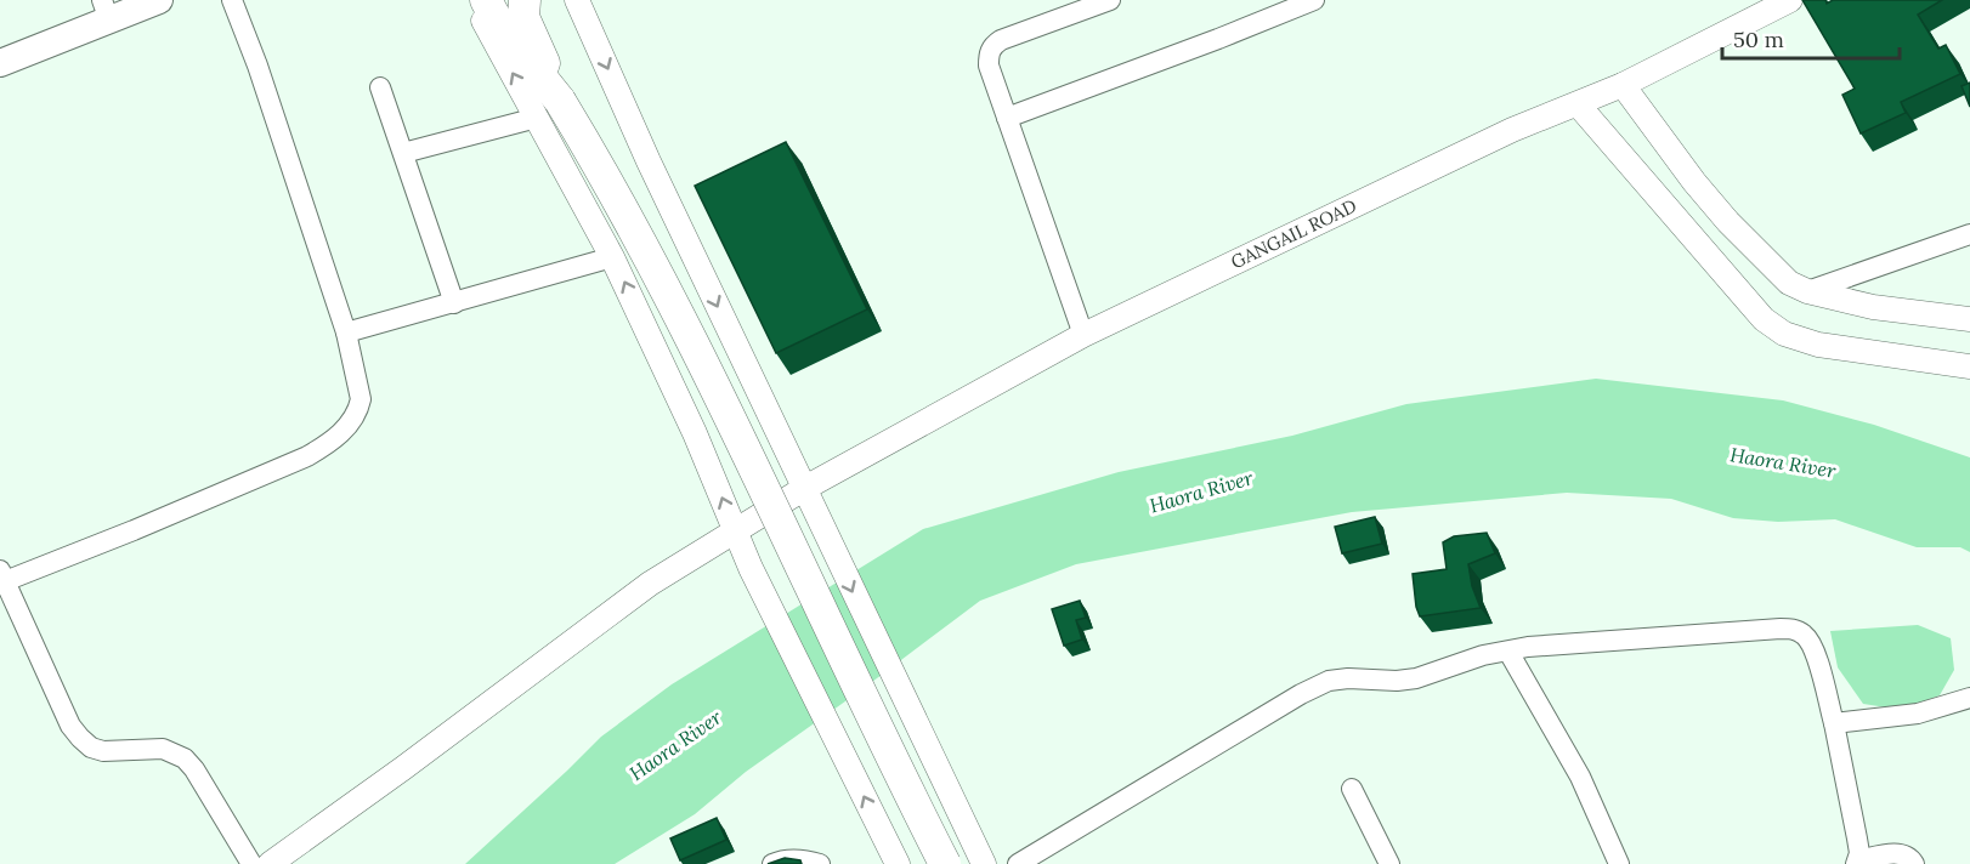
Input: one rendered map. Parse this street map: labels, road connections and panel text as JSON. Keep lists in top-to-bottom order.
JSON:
{
  "streets": {
    "street": ["GANGAIL ROAD"]
  },
  "water": ["Haora River"],
  "scale_bar": "50 m"
}
